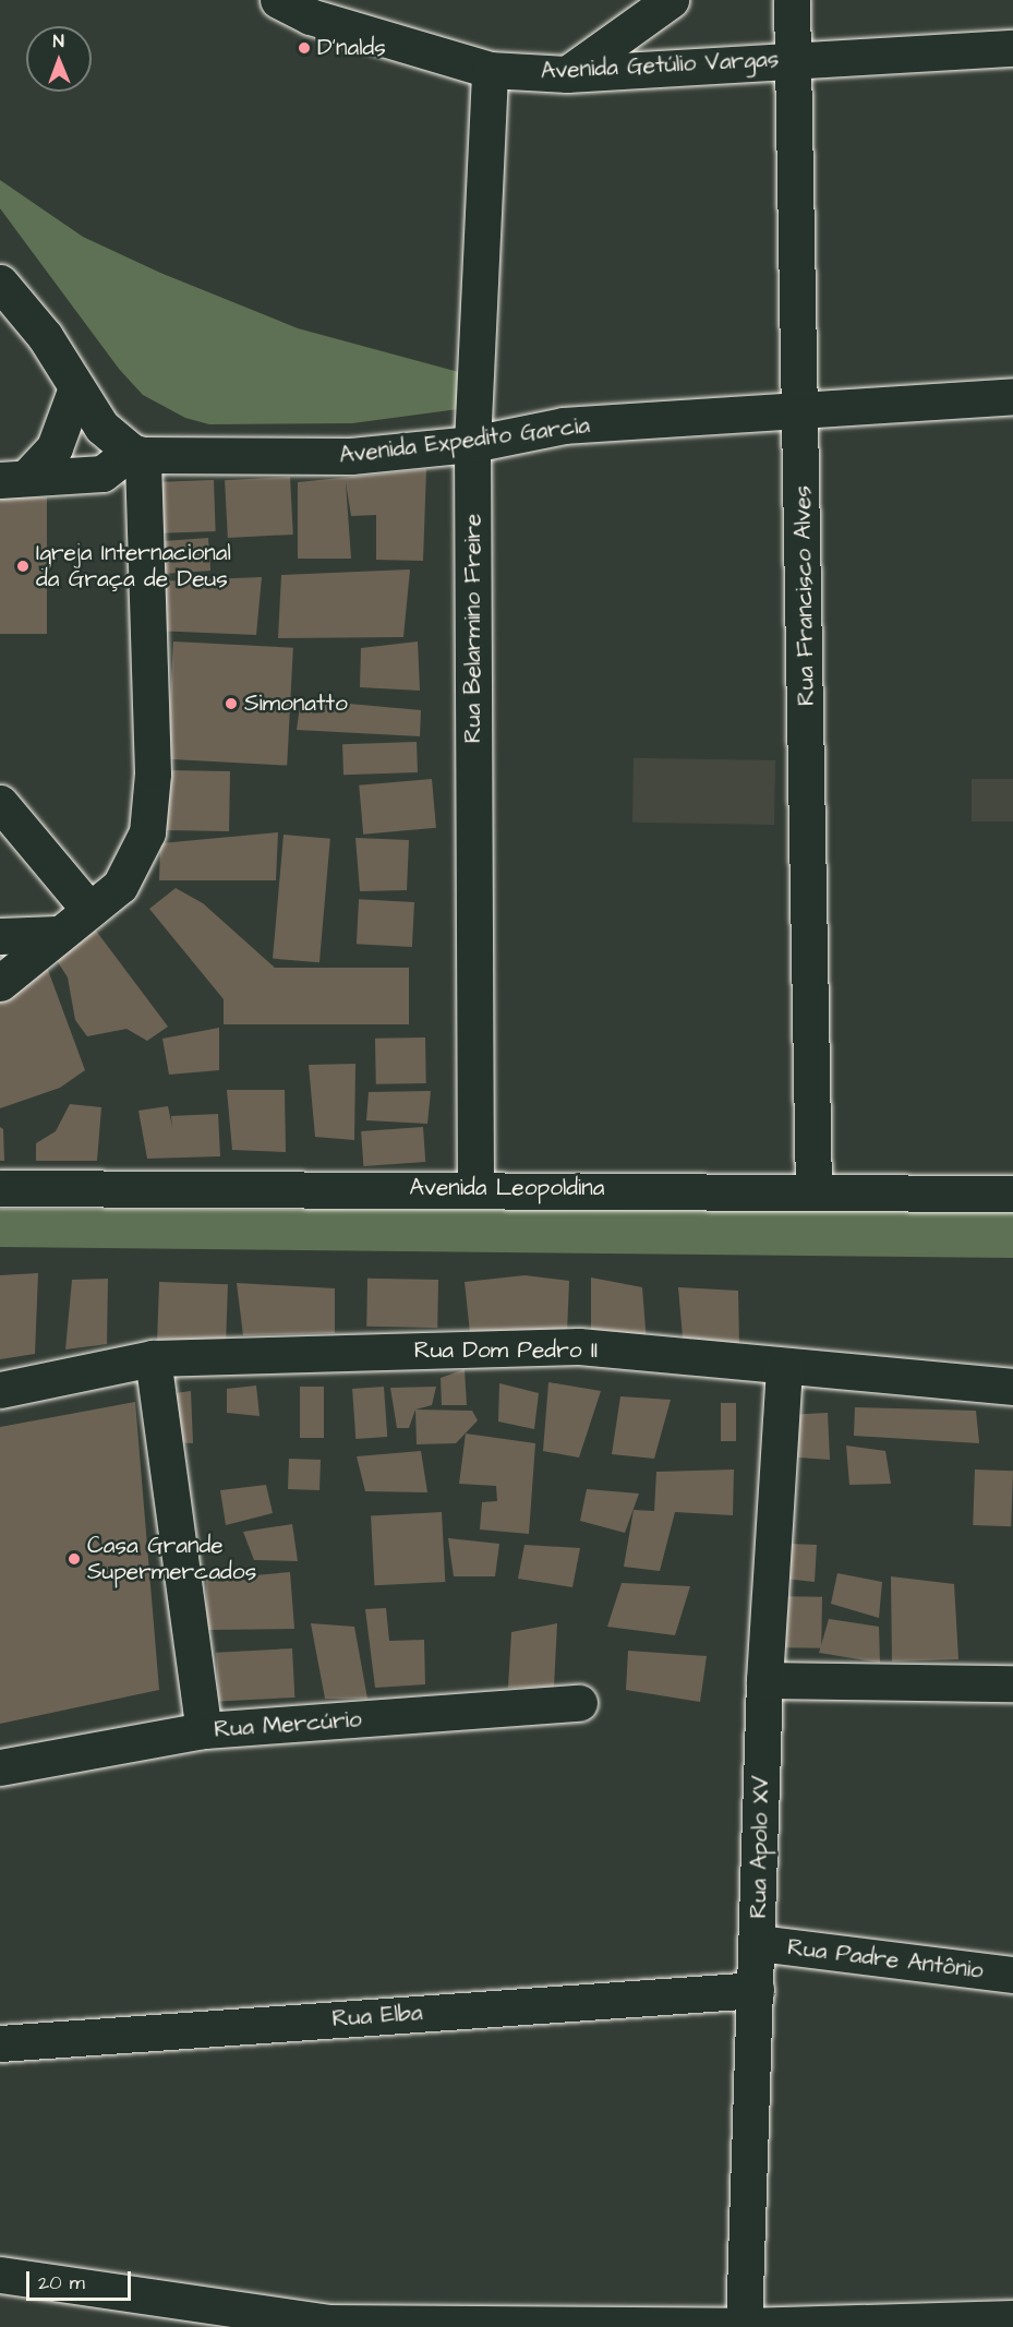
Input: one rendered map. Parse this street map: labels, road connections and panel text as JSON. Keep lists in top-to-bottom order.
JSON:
{
  "streets": {
    "street": [
      "Avenida Getúlio Vargas",
      "Avenida Expedito Garcia",
      "Rua Francisco Alves",
      "Rua Belarmino Freire",
      "Avenida Leopoldina",
      "Rua Dom Pedro II",
      "Rua Mercúrio",
      "Rua Apolo XV",
      "Rua Padre Antônio",
      "Rua Elba"
    ]
  },
  "crossings": [
    ["Avenida Getúlio Vargas", "Rua Francisco Alves"],
    ["Avenida Getúlio Vargas", "Rua Belarmino Freire"],
    ["Avenida Expedito Garcia", "Rua Francisco Alves"],
    ["Avenida Expedito Garcia", "Rua Belarmino Freire"],
    ["Rua Francisco Alves", "Avenida Leopoldina"],
    ["Rua Belarmino Freire", "Avenida Leopoldina"],
    ["Rua Dom Pedro II", "Rua Apolo XV"],
    ["Rua Apolo XV", "Rua Padre Antônio"],
    ["Rua Apolo XV", "Rua Elba"]
  ],
  "places": [
    "D'nalds",
    "Igreja Internacional da Graça de Deus",
    "Simonatto",
    "Casa Grande Supermercados"
  ],
  "scale_bar": "20 m",
  "north": "top"
}
